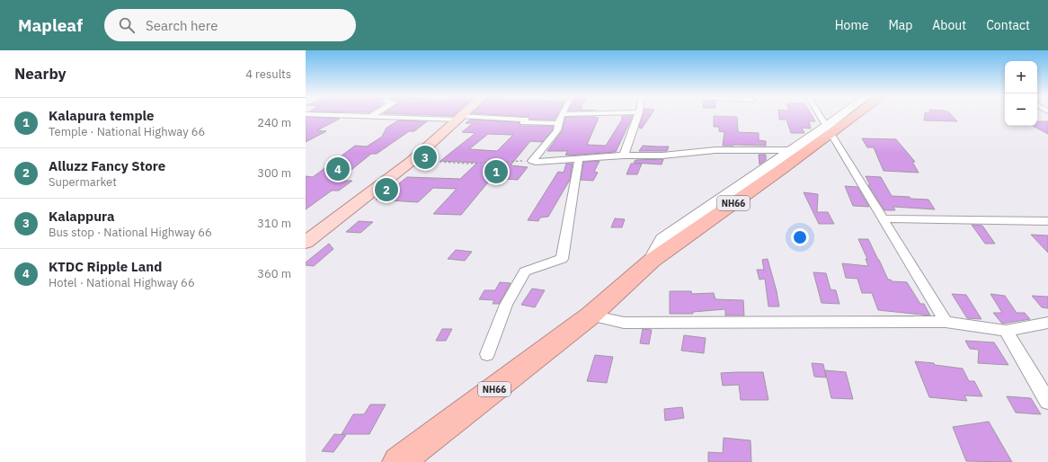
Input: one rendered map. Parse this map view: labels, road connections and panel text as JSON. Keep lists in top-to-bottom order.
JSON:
{
  "streets": {
    "highway": ["NH66"]
  },
  "page": {
    "header": "Mapleaf",
    "search": "Search here",
    "nav": [
      "Home",
      "Map",
      "About",
      "Contact"
    ],
    "heading": ["Nearby", "4 results"],
    "map_buttons": ["+", "−"],
    "list": [
      {
        "mark": "1",
        "name": "Kalapura temple",
        "note": "Temple · National Highway 66",
        "value": "240 m"
      },
      {
        "mark": "2",
        "name": "Alluzz Fancy Store",
        "note": "Supermarket",
        "value": "300 m"
      },
      {
        "mark": "3",
        "name": "Kalappura",
        "note": "Bus stop · National Highway 66",
        "value": "310 m"
      },
      {
        "mark": "4",
        "name": "KTDC Ripple Land",
        "note": "Hotel · National Highway 66",
        "value": "360 m"
      }
    ],
    "pins": [
      "3",
      "4",
      "1",
      "2"
    ]
  }
}
